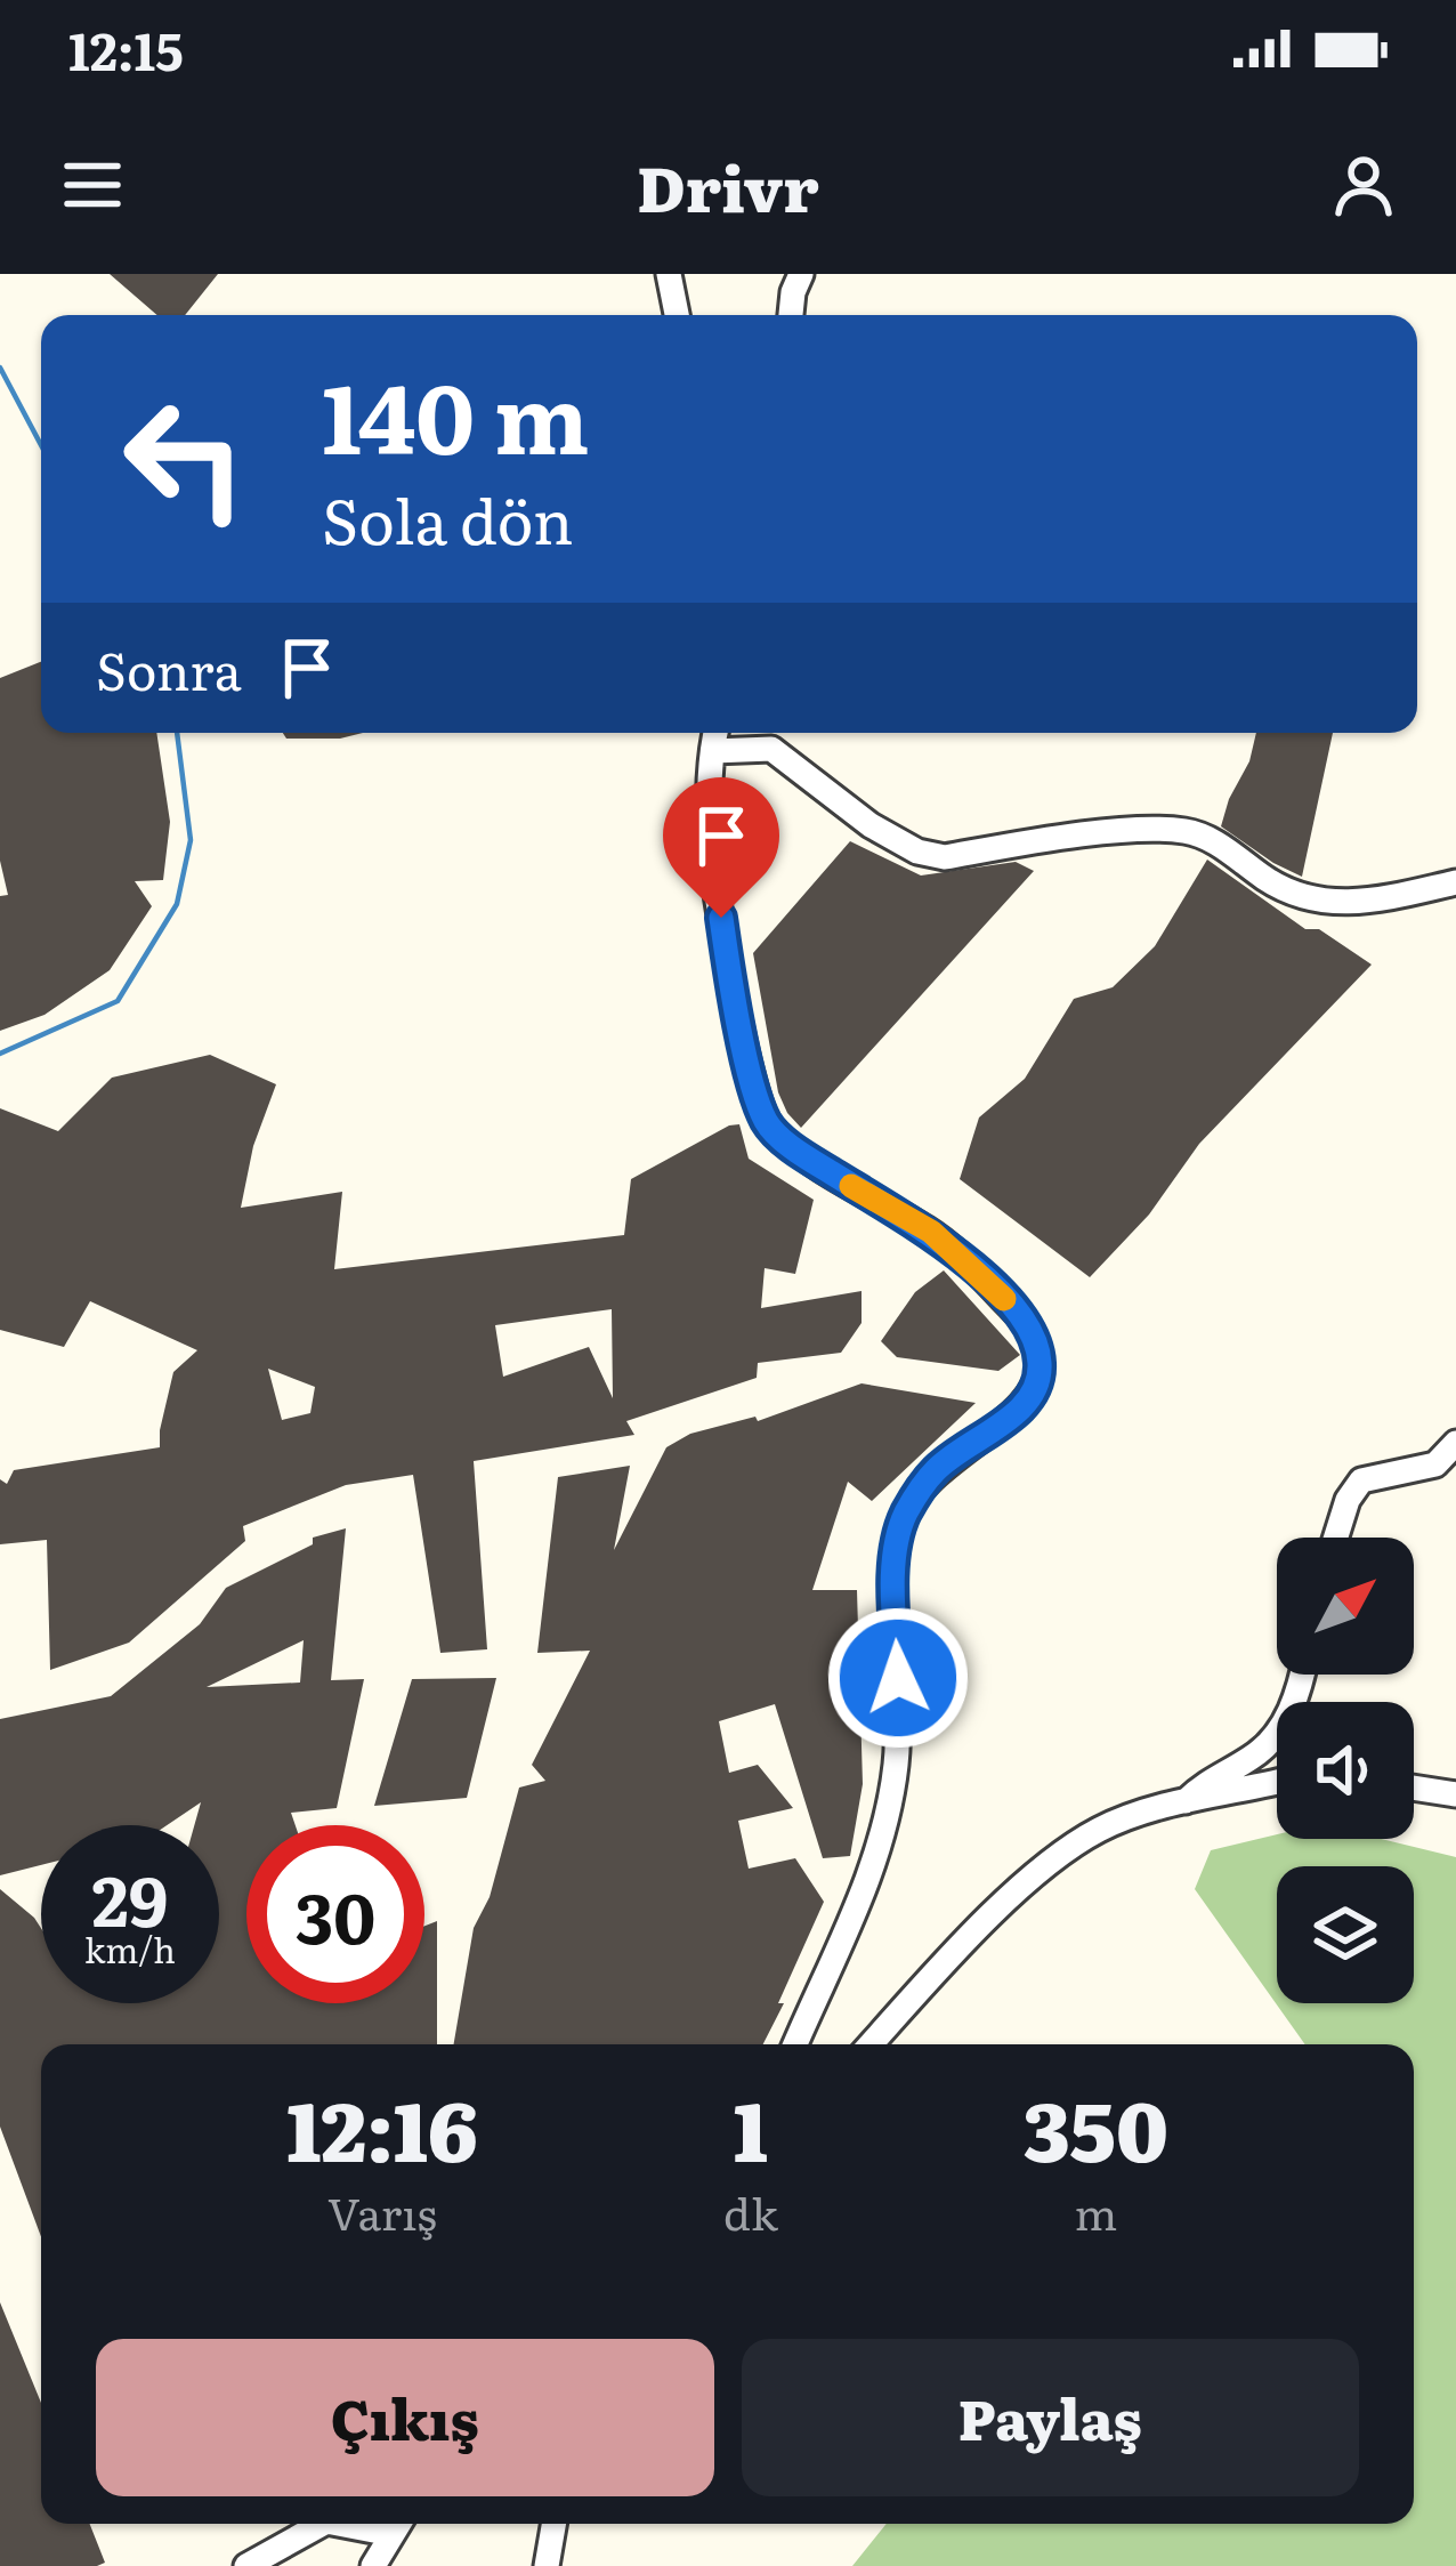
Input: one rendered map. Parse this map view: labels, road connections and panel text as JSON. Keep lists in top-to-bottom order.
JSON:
{
  "north": "top right",
  "page": {
    "status": "12:15",
    "header": "Drivr",
    "turn": ["140 m", "Sola dön"],
    "then": "Sonra",
    "speed": "29 km/h",
    "limit": "30",
    "eta": [
      "12:16",
      "Varış",
      "1",
      "dk",
      "350",
      "m"
    ],
    "buttons": ["Çıkış", "Paylaş"]
  }
}
